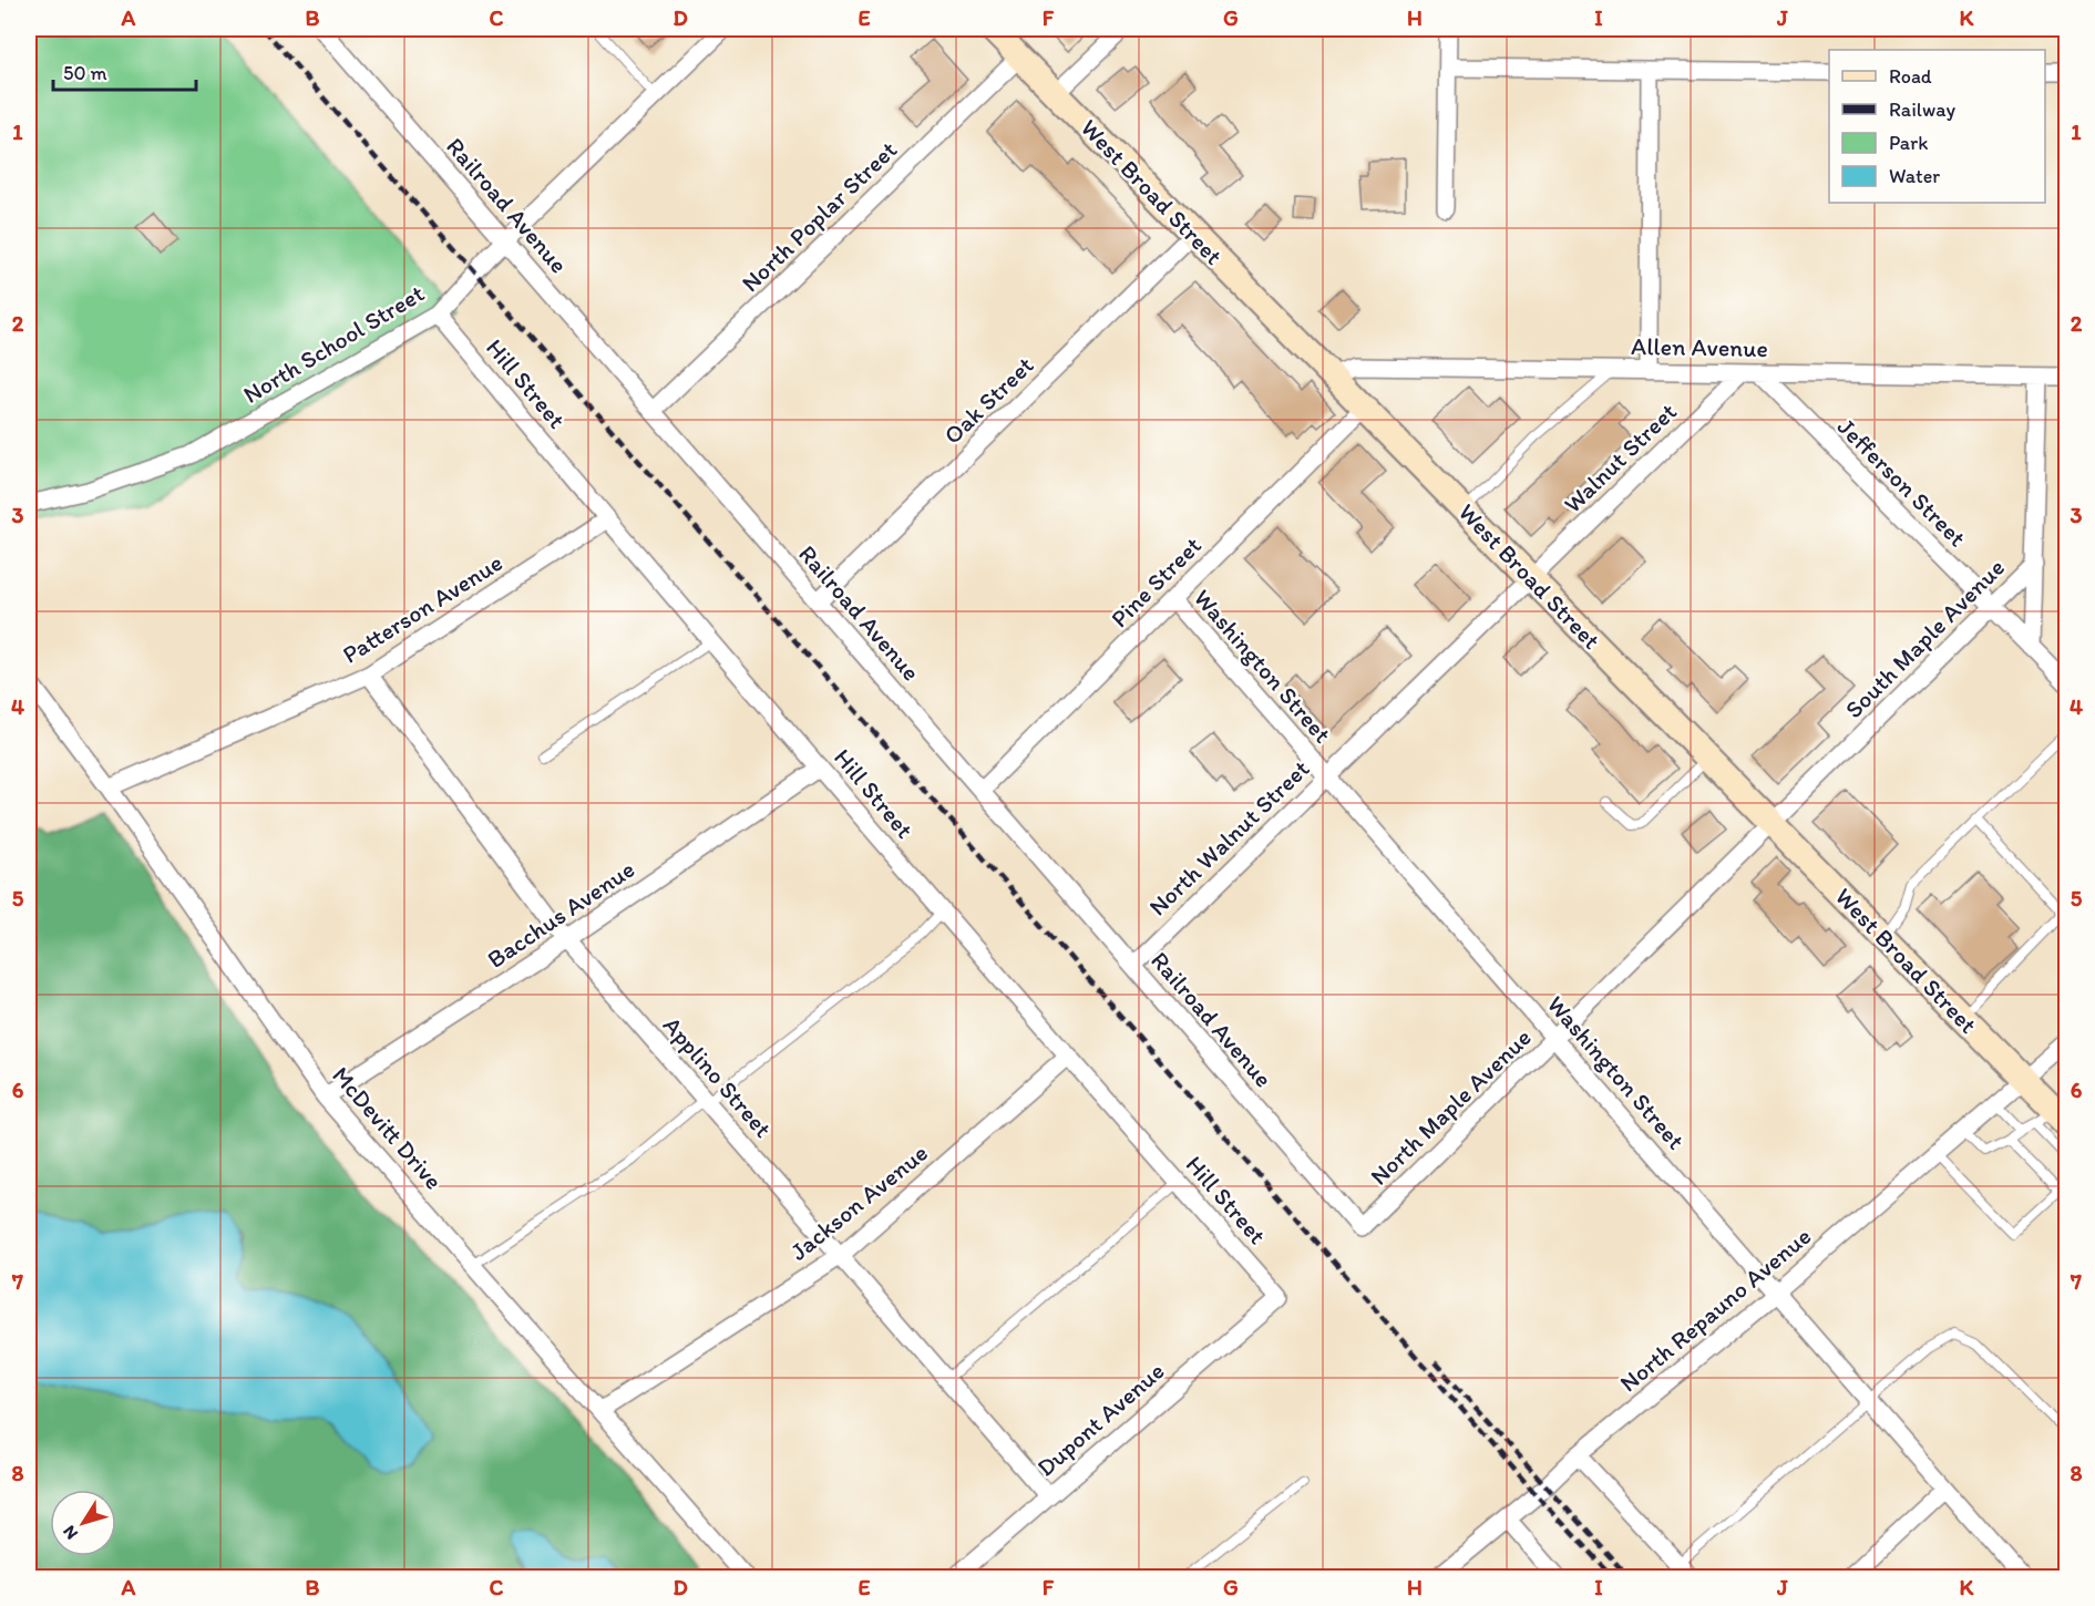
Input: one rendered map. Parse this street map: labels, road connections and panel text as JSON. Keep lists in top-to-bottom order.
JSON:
{
  "streets": {
    "main road": ["West Broad Street"],
    "street": [
      "Railroad Avenue",
      "North Poplar Street",
      "North School Street",
      "Allen Avenue",
      "Hill Street",
      "Oak Street",
      "Walnut Street",
      "Jefferson Street",
      "Pine Street",
      "Patterson Avenue",
      "South Maple Avenue",
      "Washington Street",
      "North Walnut Street",
      "Bacchus Avenue",
      "Applino Street",
      "North Maple Avenue",
      "McDevitt Drive",
      "Jackson Avenue",
      "North Repauno Avenue",
      "Dupont Avenue"
    ]
  },
  "crossings": [
    ["West Broad Street", "North Poplar Street"],
    ["West Broad Street", "Allen Avenue"],
    ["West Broad Street", "Oak Street"],
    ["West Broad Street", "Walnut Street"],
    ["West Broad Street", "Pine Street"],
    ["West Broad Street", "South Maple Avenue"],
    ["West Broad Street", "North Walnut Street"],
    ["West Broad Street", "North Maple Avenue"],
    ["West Broad Street", "North Repauno Avenue"],
    ["Railroad Avenue", "North Poplar Street"],
    ["Railroad Avenue", "North School Street"],
    ["Railroad Avenue", "Oak Street"],
    ["Railroad Avenue", "Pine Street"],
    ["Railroad Avenue", "North Walnut Street"],
    ["Railroad Avenue", "North Maple Avenue"],
    ["North School Street", "Hill Street"],
    ["Allen Avenue", "Walnut Street"],
    ["Allen Avenue", "Jefferson Street"],
    ["Allen Avenue", "South Maple Avenue"],
    ["Hill Street", "Patterson Avenue"],
    ["Hill Street", "Bacchus Avenue"],
    ["Hill Street", "Jackson Avenue"],
    ["Hill Street", "Dupont Avenue"],
    ["Walnut Street", "Jefferson Street"],
    ["Walnut Street", "North Walnut Street"],
    ["Jefferson Street", "South Maple Avenue"],
    ["Pine Street", "Washington Street"],
    ["Patterson Avenue", "Applino Street"],
    ["Patterson Avenue", "McDevitt Drive"],
    ["South Maple Avenue", "North Maple Avenue"],
    ["Washington Street", "North Walnut Street"],
    ["Washington Street", "North Maple Avenue"],
    ["Washington Street", "North Repauno Avenue"],
    ["Bacchus Avenue", "Applino Street"],
    ["Bacchus Avenue", "McDevitt Drive"],
    ["Applino Street", "Jackson Avenue"],
    ["Applino Street", "Dupont Avenue"],
    ["McDevitt Drive", "Jackson Avenue"]
  ],
  "legend": [
    "Road",
    "Railway",
    "Park",
    "Water"
  ],
  "scale_bar": "50 m",
  "north": "bottom left",
  "grid": {
    "columns": [
      "A",
      "B",
      "C",
      "D",
      "E",
      "F",
      "G",
      "H",
      "I",
      "J",
      "K"
    ],
    "rows": [
      "1",
      "2",
      "3",
      "4",
      "5",
      "6",
      "7",
      "8"
    ]
  }
}
